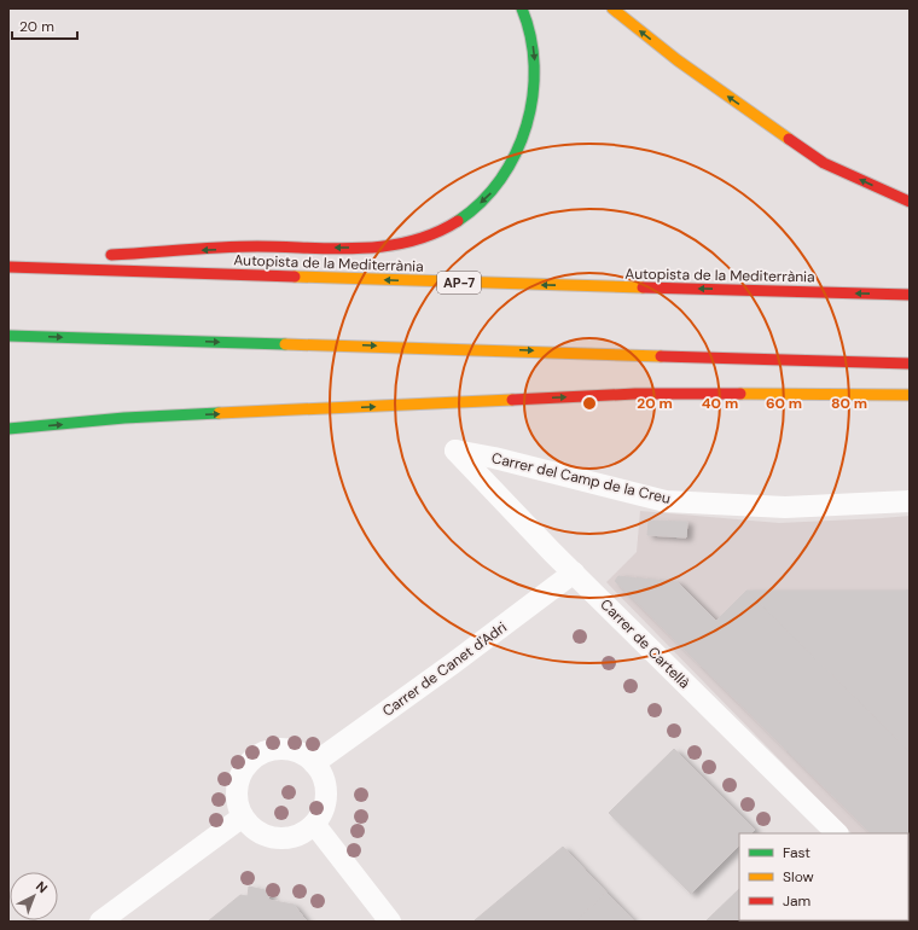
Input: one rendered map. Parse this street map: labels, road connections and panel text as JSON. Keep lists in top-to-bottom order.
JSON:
{
  "streets": {
    "highway": ["Autopista de la Mediterrània", "AP-7"],
    "street": ["Carrer del Camp de la Creu", "Carrer de Cartellà", "Carrer de Canet d'Adri"]
  },
  "crossings": [
    ["Carrer del Camp de la Creu", "Carrer de Cartellà"],
    ["Carrer de Cartellà", "Carrer de Canet d'Adri"]
  ],
  "legend": ["Fast", "Slow", "Jam"],
  "scale_bar": "20 m",
  "north": "top right",
  "rings": [
    "20 m",
    "40 m",
    "60 m",
    "80 m"
  ]
}
